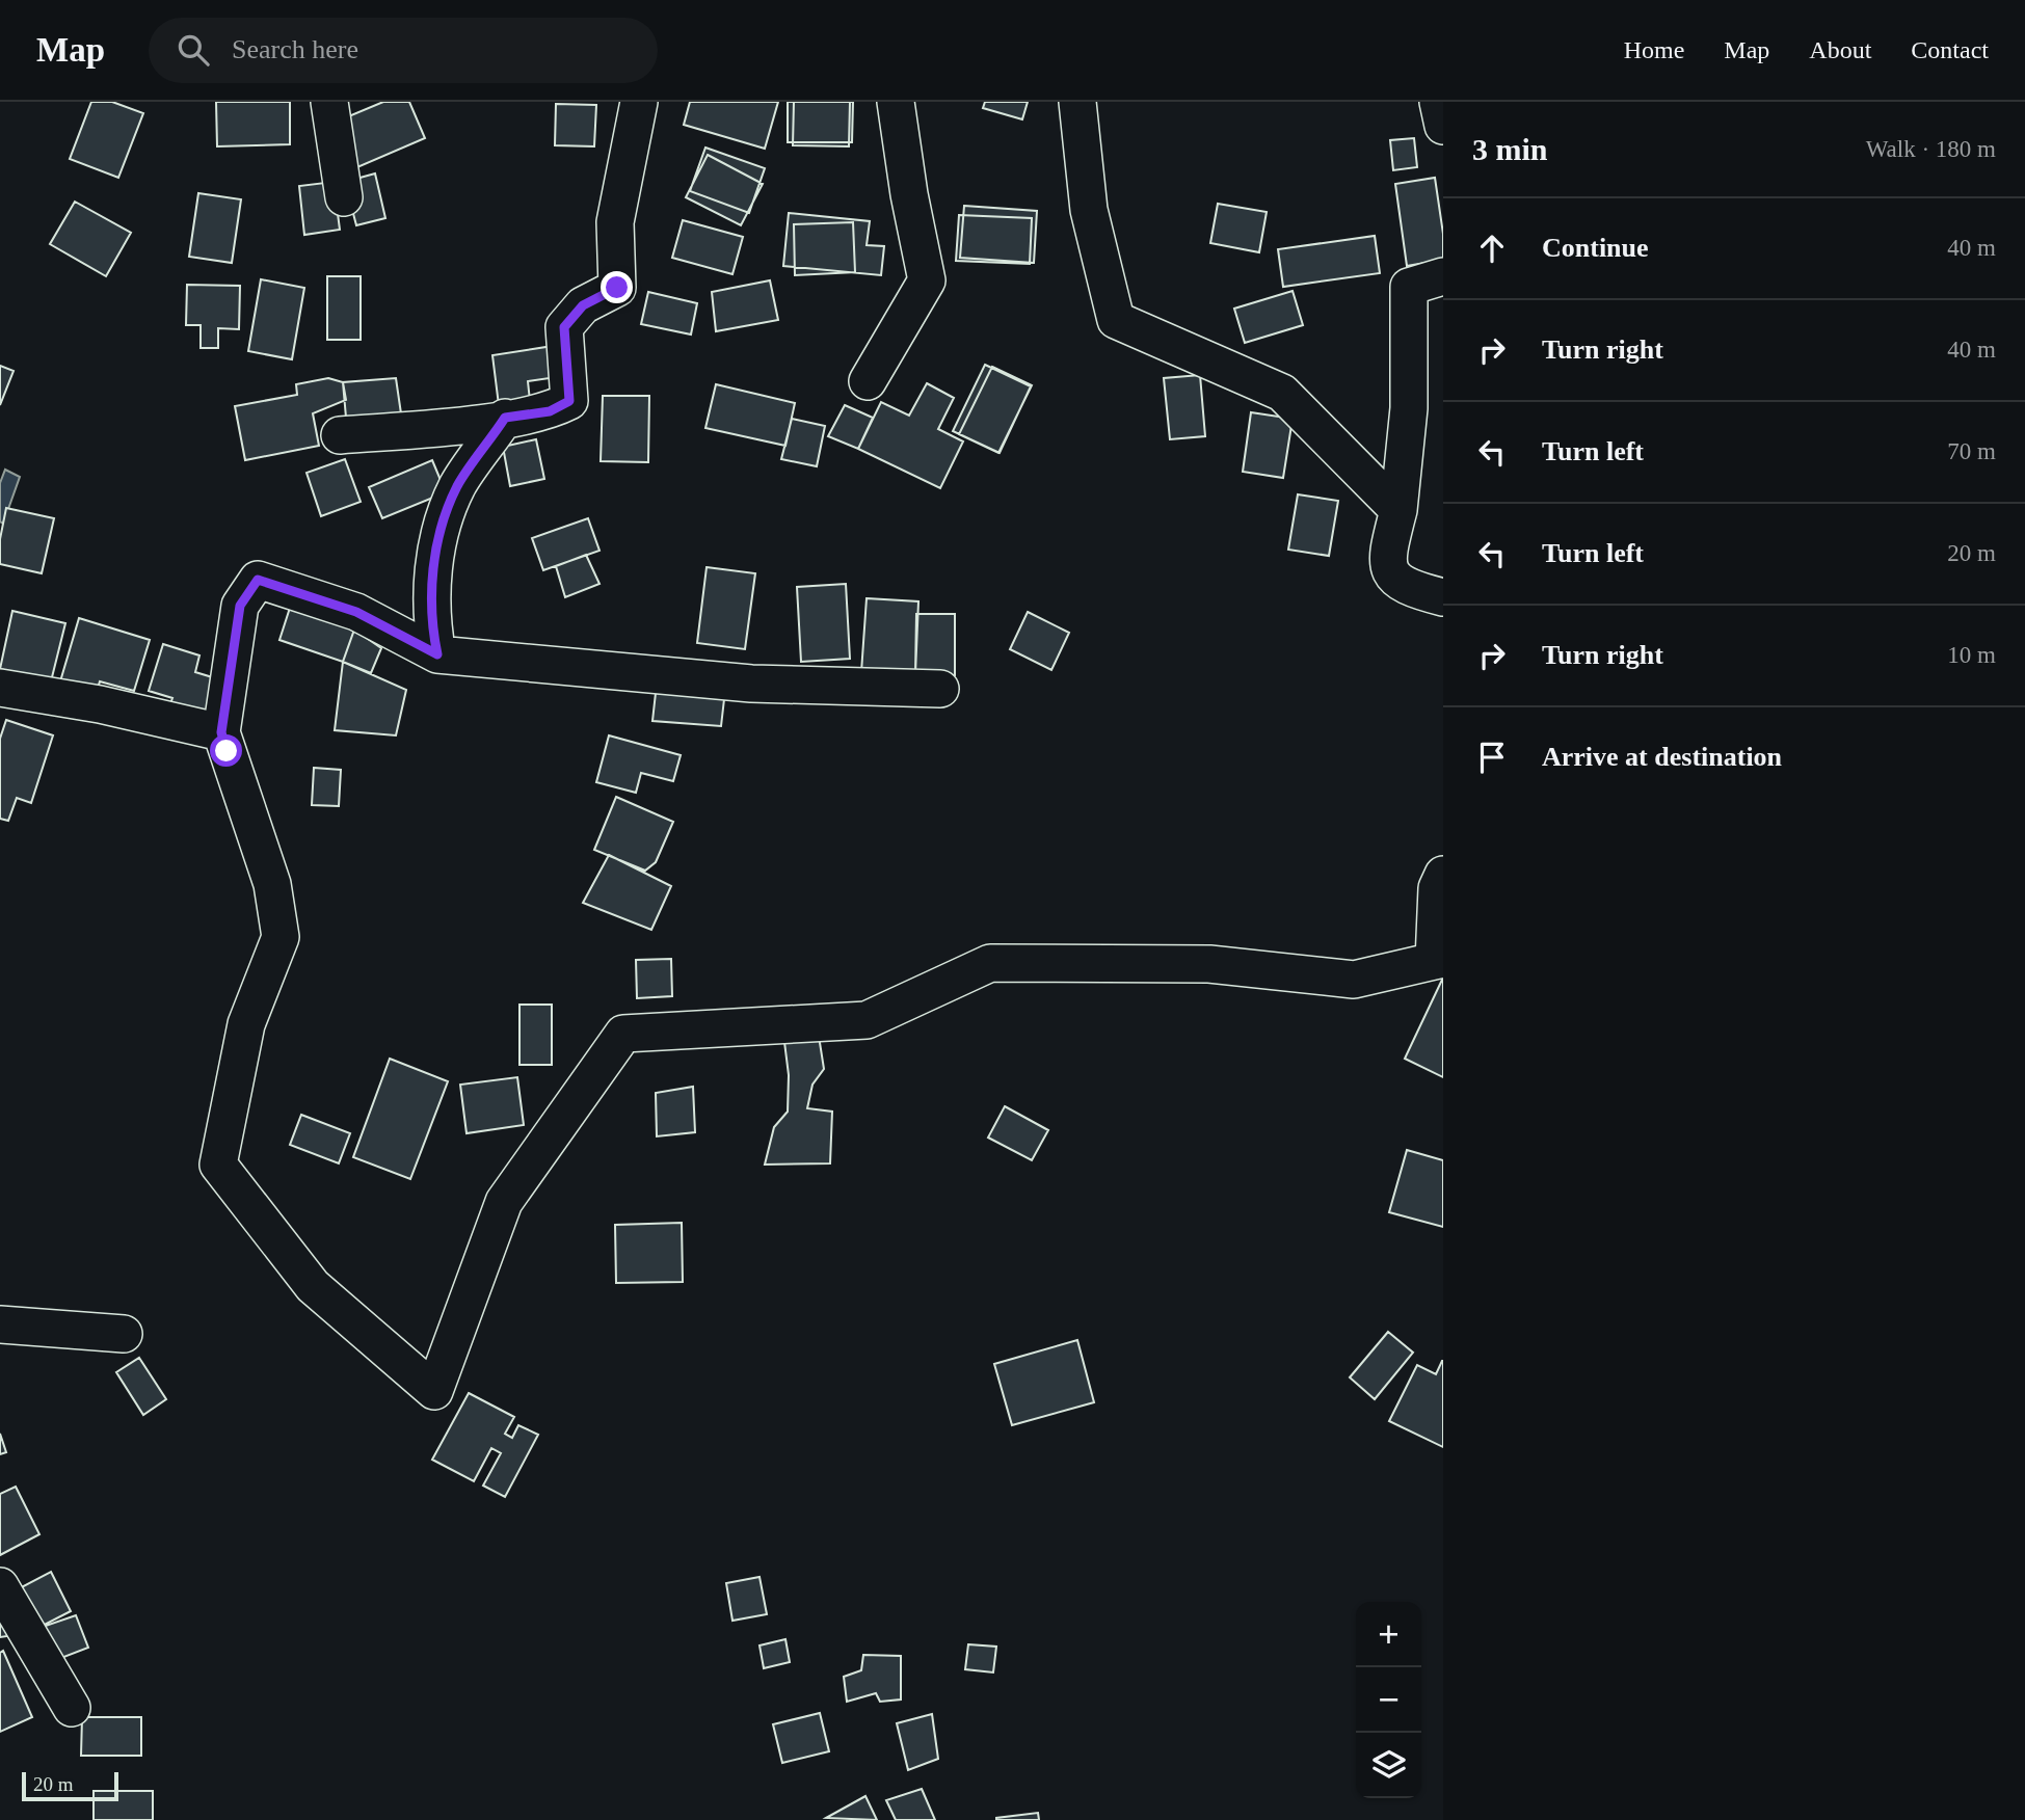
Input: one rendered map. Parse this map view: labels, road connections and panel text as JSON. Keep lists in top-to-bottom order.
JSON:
{
  "scale_bar": "20 m",
  "page": {
    "header": "Map",
    "search": "Search here",
    "nav": [
      "Home",
      "Map",
      "About",
      "Contact"
    ],
    "heading": ["3 min", "Walk · 180 m"],
    "list": [
      ["Continue", "40 m"],
      ["Turn right", "40 m"],
      ["Turn left", "70 m"],
      ["Turn left", "20 m"],
      ["Turn right", "10 m"],
      "Arrive at destination"
    ],
    "map_buttons": ["+", "−"],
    "scale": "20 m"
  }
}
